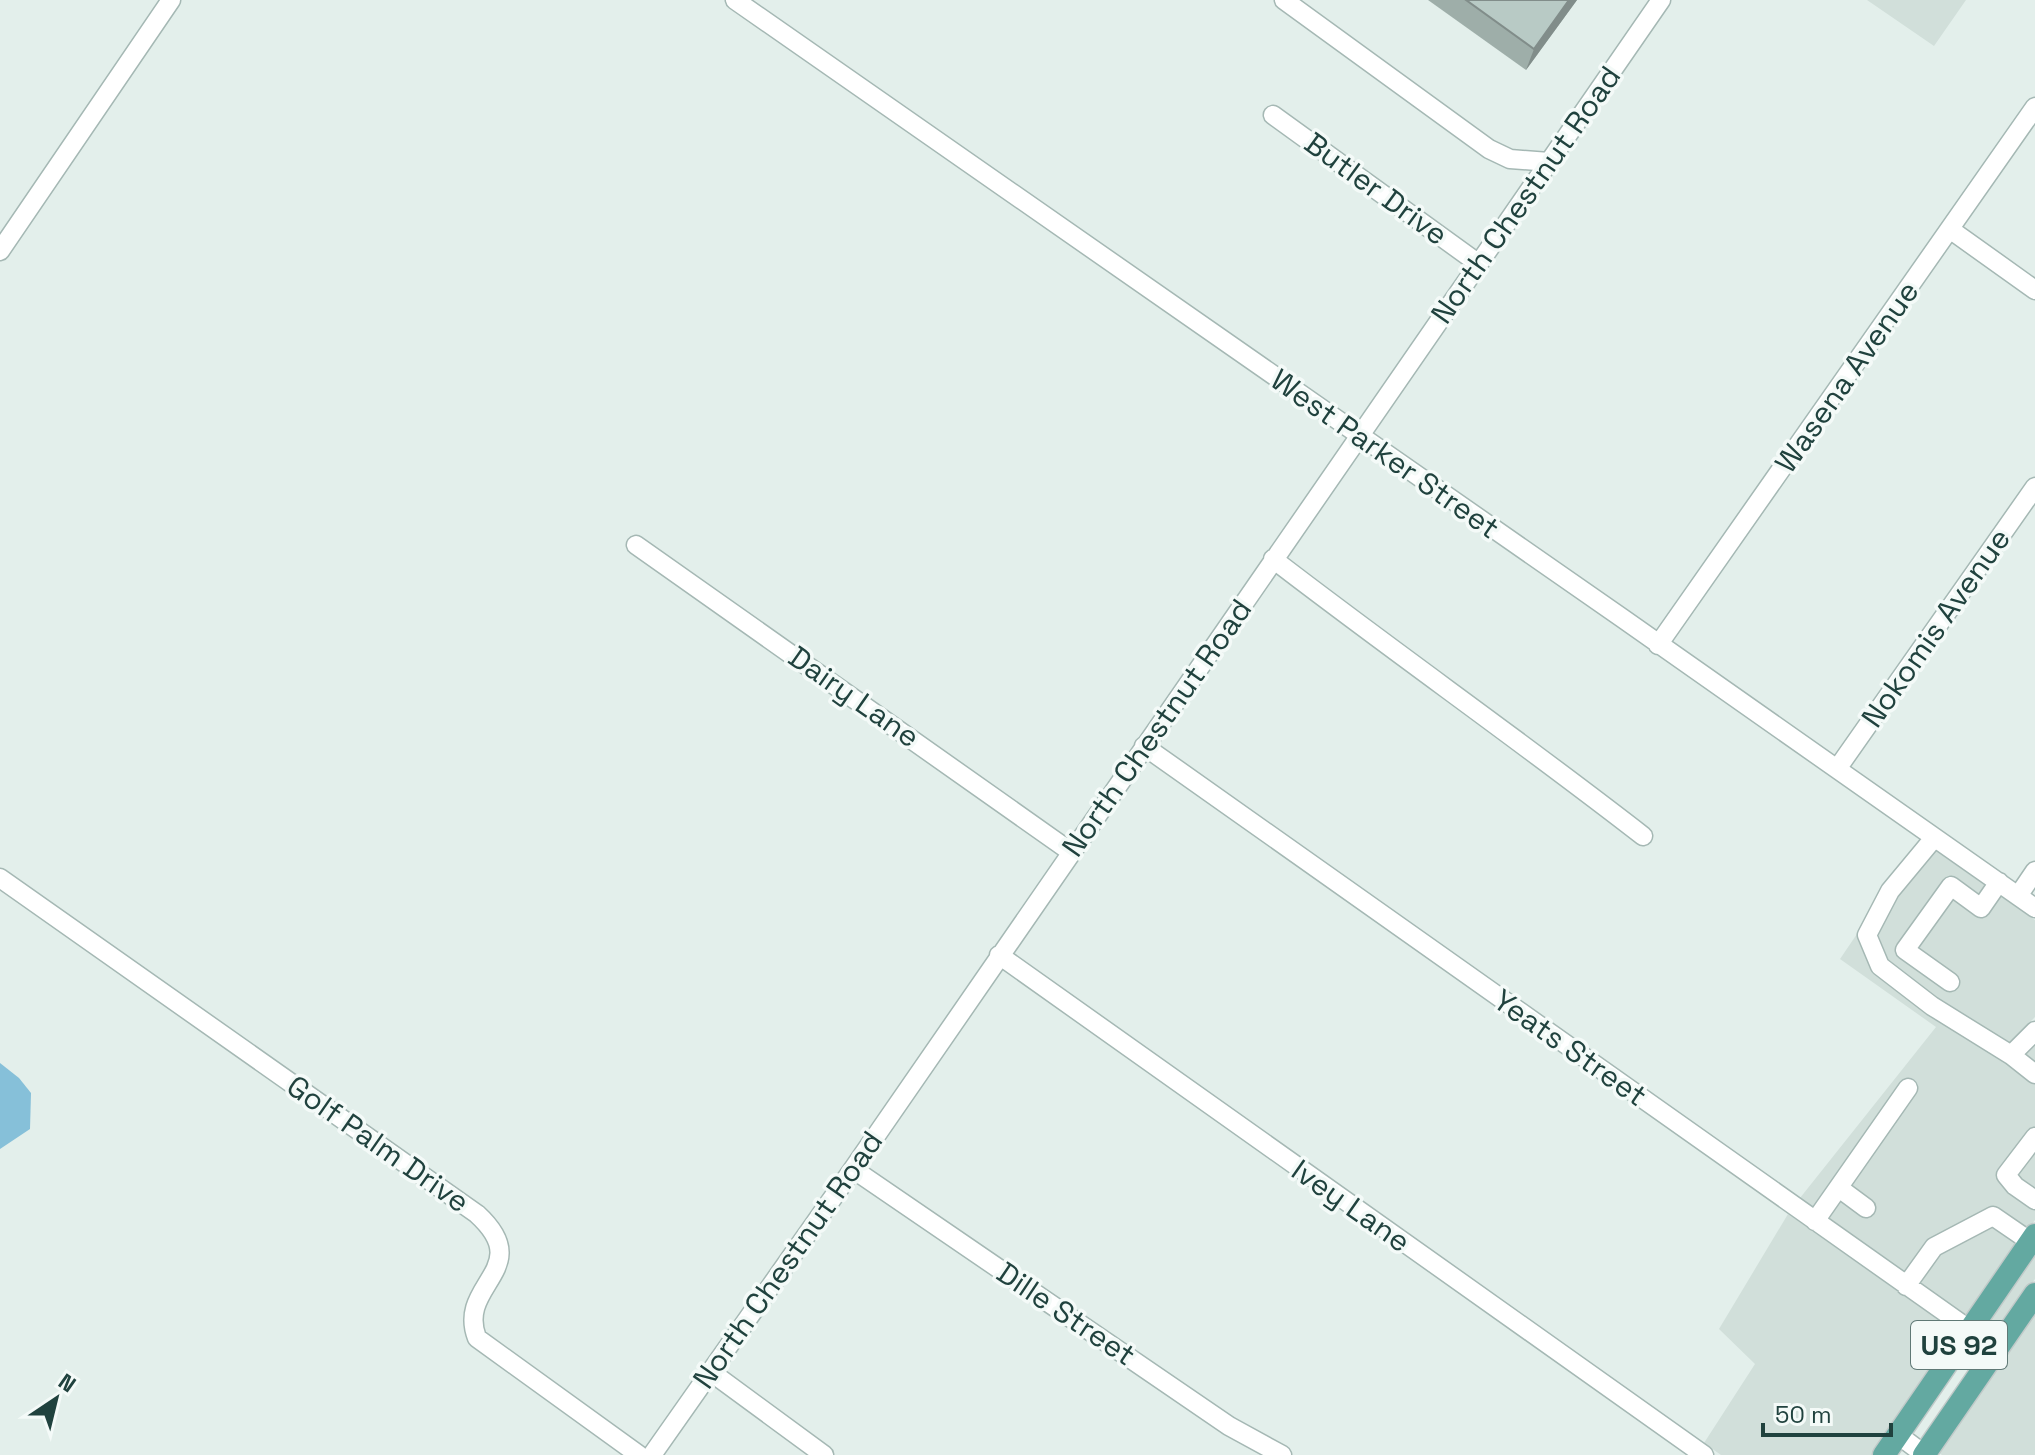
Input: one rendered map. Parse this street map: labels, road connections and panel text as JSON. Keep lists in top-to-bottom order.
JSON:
{
  "streets": {
    "main road": ["US 92"],
    "street": [
      "Butler Drive",
      "North Chestnut Road",
      "Wasena Avenue",
      "West Parker Street",
      "Nokomis Avenue",
      "Dairy Lane",
      "Yeats Street",
      "Golf Palm Drive",
      "Ivey Lane",
      "Dille Street"
    ]
  },
  "crossings": [
    ["Butler Drive", "North Chestnut Road"],
    ["North Chestnut Road", "West Parker Street"],
    ["North Chestnut Road", "Dairy Lane"],
    ["North Chestnut Road", "Yeats Street"],
    ["North Chestnut Road", "Ivey Lane"],
    ["North Chestnut Road", "Dille Street"],
    ["Wasena Avenue", "West Parker Street"],
    ["West Parker Street", "Nokomis Avenue"],
    ["Yeats Street", "US 92"]
  ],
  "scale_bar": "50 m",
  "north": "top right"
}
